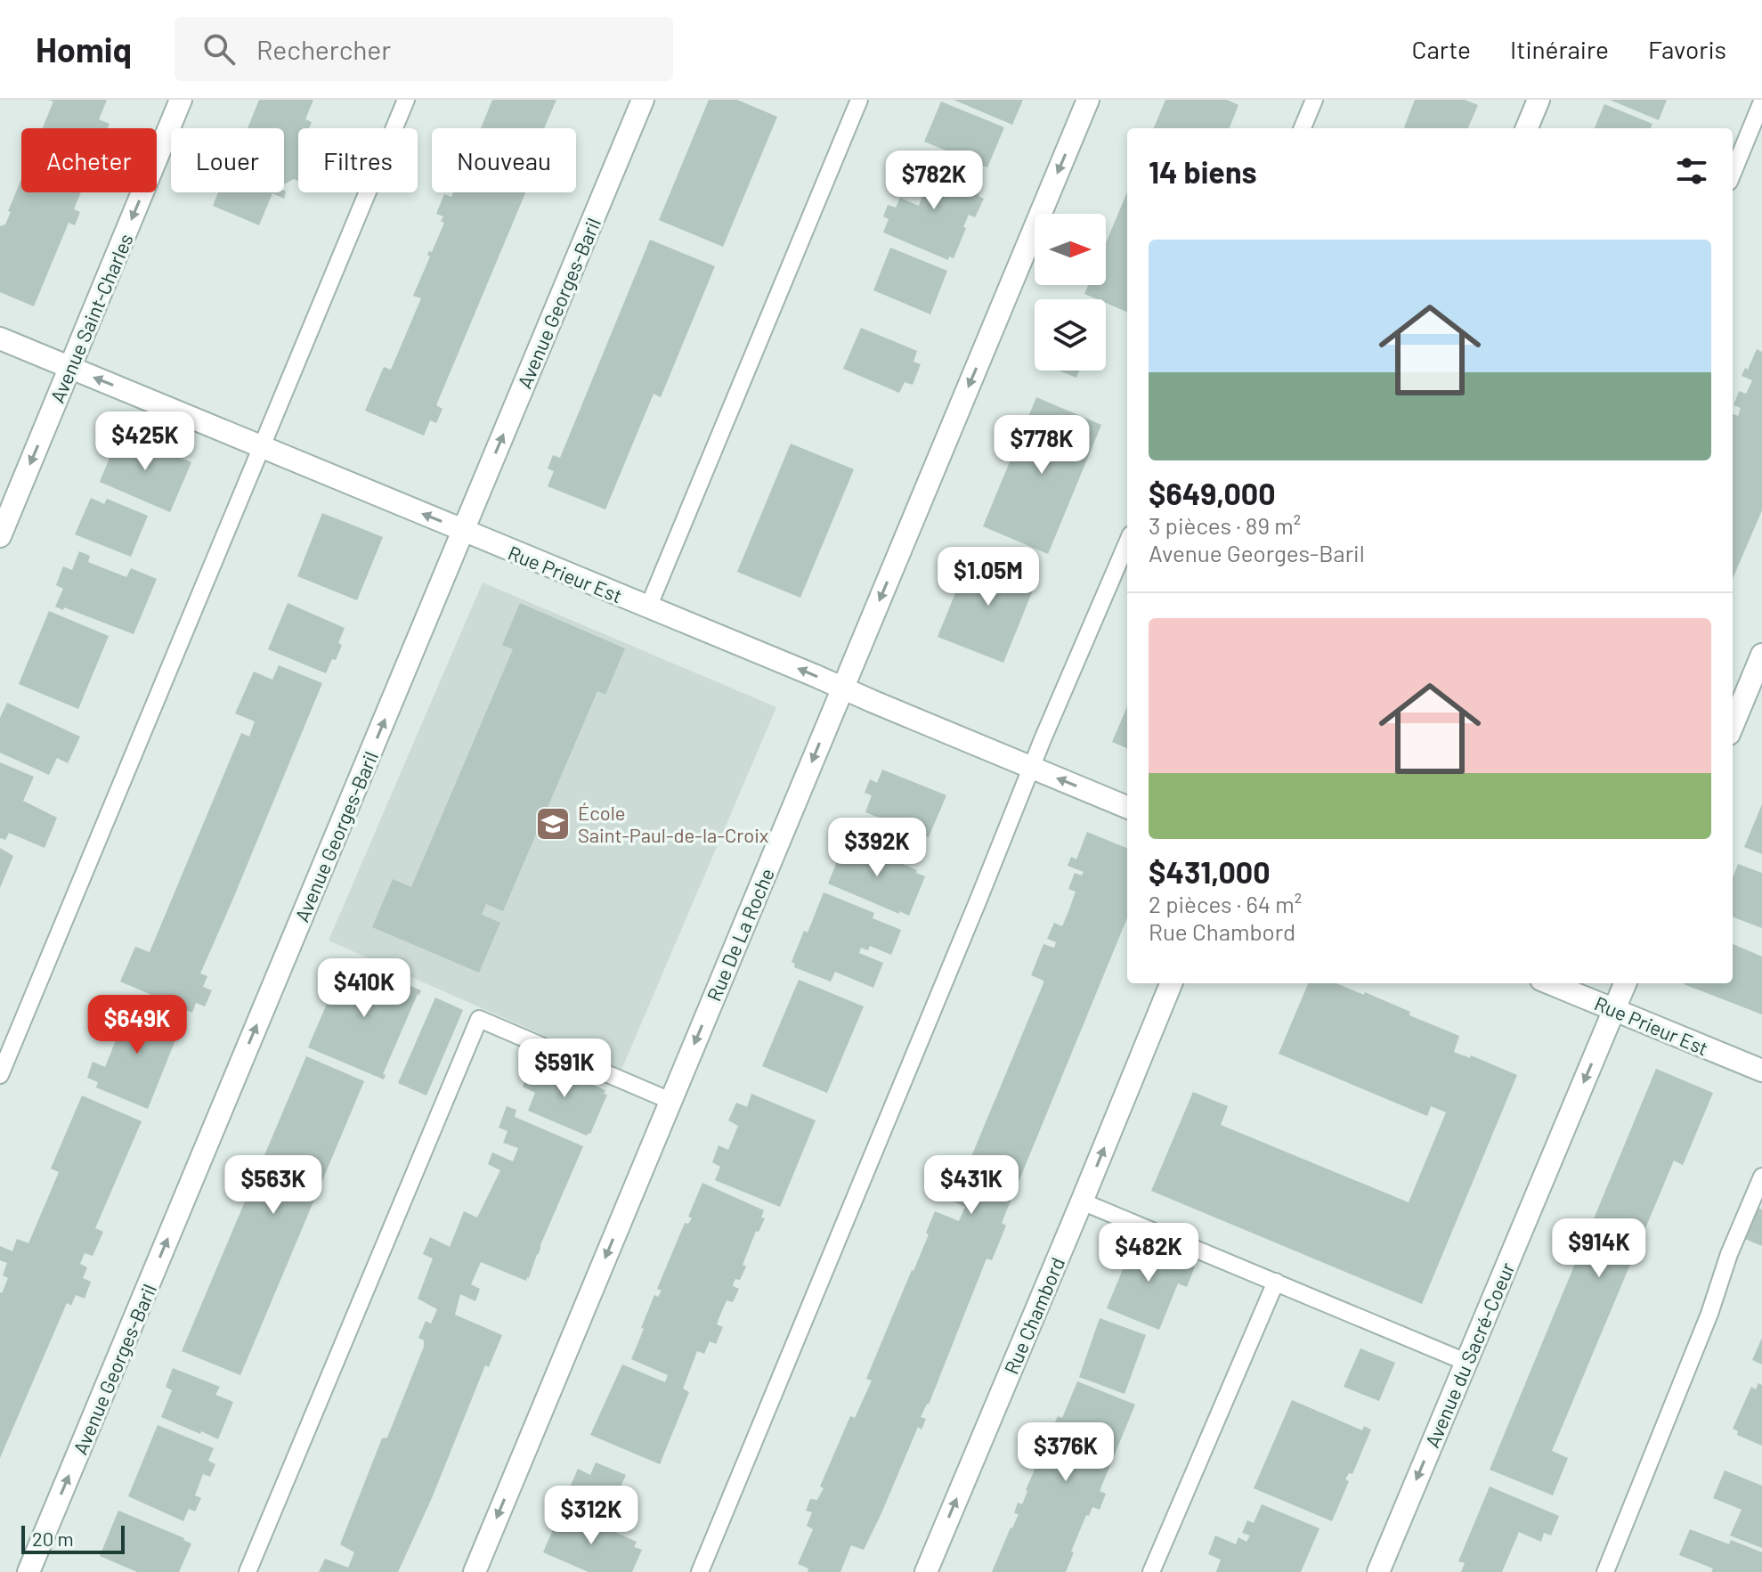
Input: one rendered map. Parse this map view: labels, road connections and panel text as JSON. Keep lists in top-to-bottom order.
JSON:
{
  "streets": {
    "street": [
      "Avenue Georges-Baril",
      "Avenue Saint-Charles",
      "Rue Prieur Est",
      "Rue De La Roche",
      "Rue Chambord",
      "Avenue du Sacré-Coeur"
    ]
  },
  "crossings": [
    ["Avenue Georges-Baril", "Rue Prieur Est"],
    ["Avenue Saint-Charles", "Rue Prieur Est"],
    ["Rue Prieur Est", "Rue De La Roche"],
    ["Rue Prieur Est", "Avenue du Sacré-Coeur"]
  ],
  "one_way": [
    "Avenue Georges-Baril",
    "Avenue Saint-Charles",
    "Rue Prieur Est",
    "Rue De La Roche",
    "Rue Chambord",
    "Avenue du Sacré-Coeur"
  ],
  "places": {
    "school or university": ["École Saint-Paul-de-la-Croix"]
  },
  "scale_bar": "20 m",
  "north": "right",
  "page": {
    "header": "Homiq",
    "search": "Rechercher",
    "nav": ["Carte", "Itinéraire", "Favoris"],
    "chip": [
      "Acheter",
      "Louer",
      "Filtres",
      "Nouveau"
    ],
    "heading": "14 biens",
    "price": [
      "$782K",
      "$425K",
      "$778K",
      "$1.05M",
      "$392K",
      "$410K",
      "$649K",
      "$591K",
      "$563K",
      "$431K",
      "$914K",
      "$482K",
      "$376K",
      "$312K"
    ],
    "list": [
      {
        "name": "$649,000",
        "note": "3 pièces · 89 m² · Avenue Georges-Baril"
      },
      {
        "name": "$431,000",
        "note": "2 pièces · 64 m² · Rue Chambord"
      }
    ],
    "scale": "20 m"
  }
}
